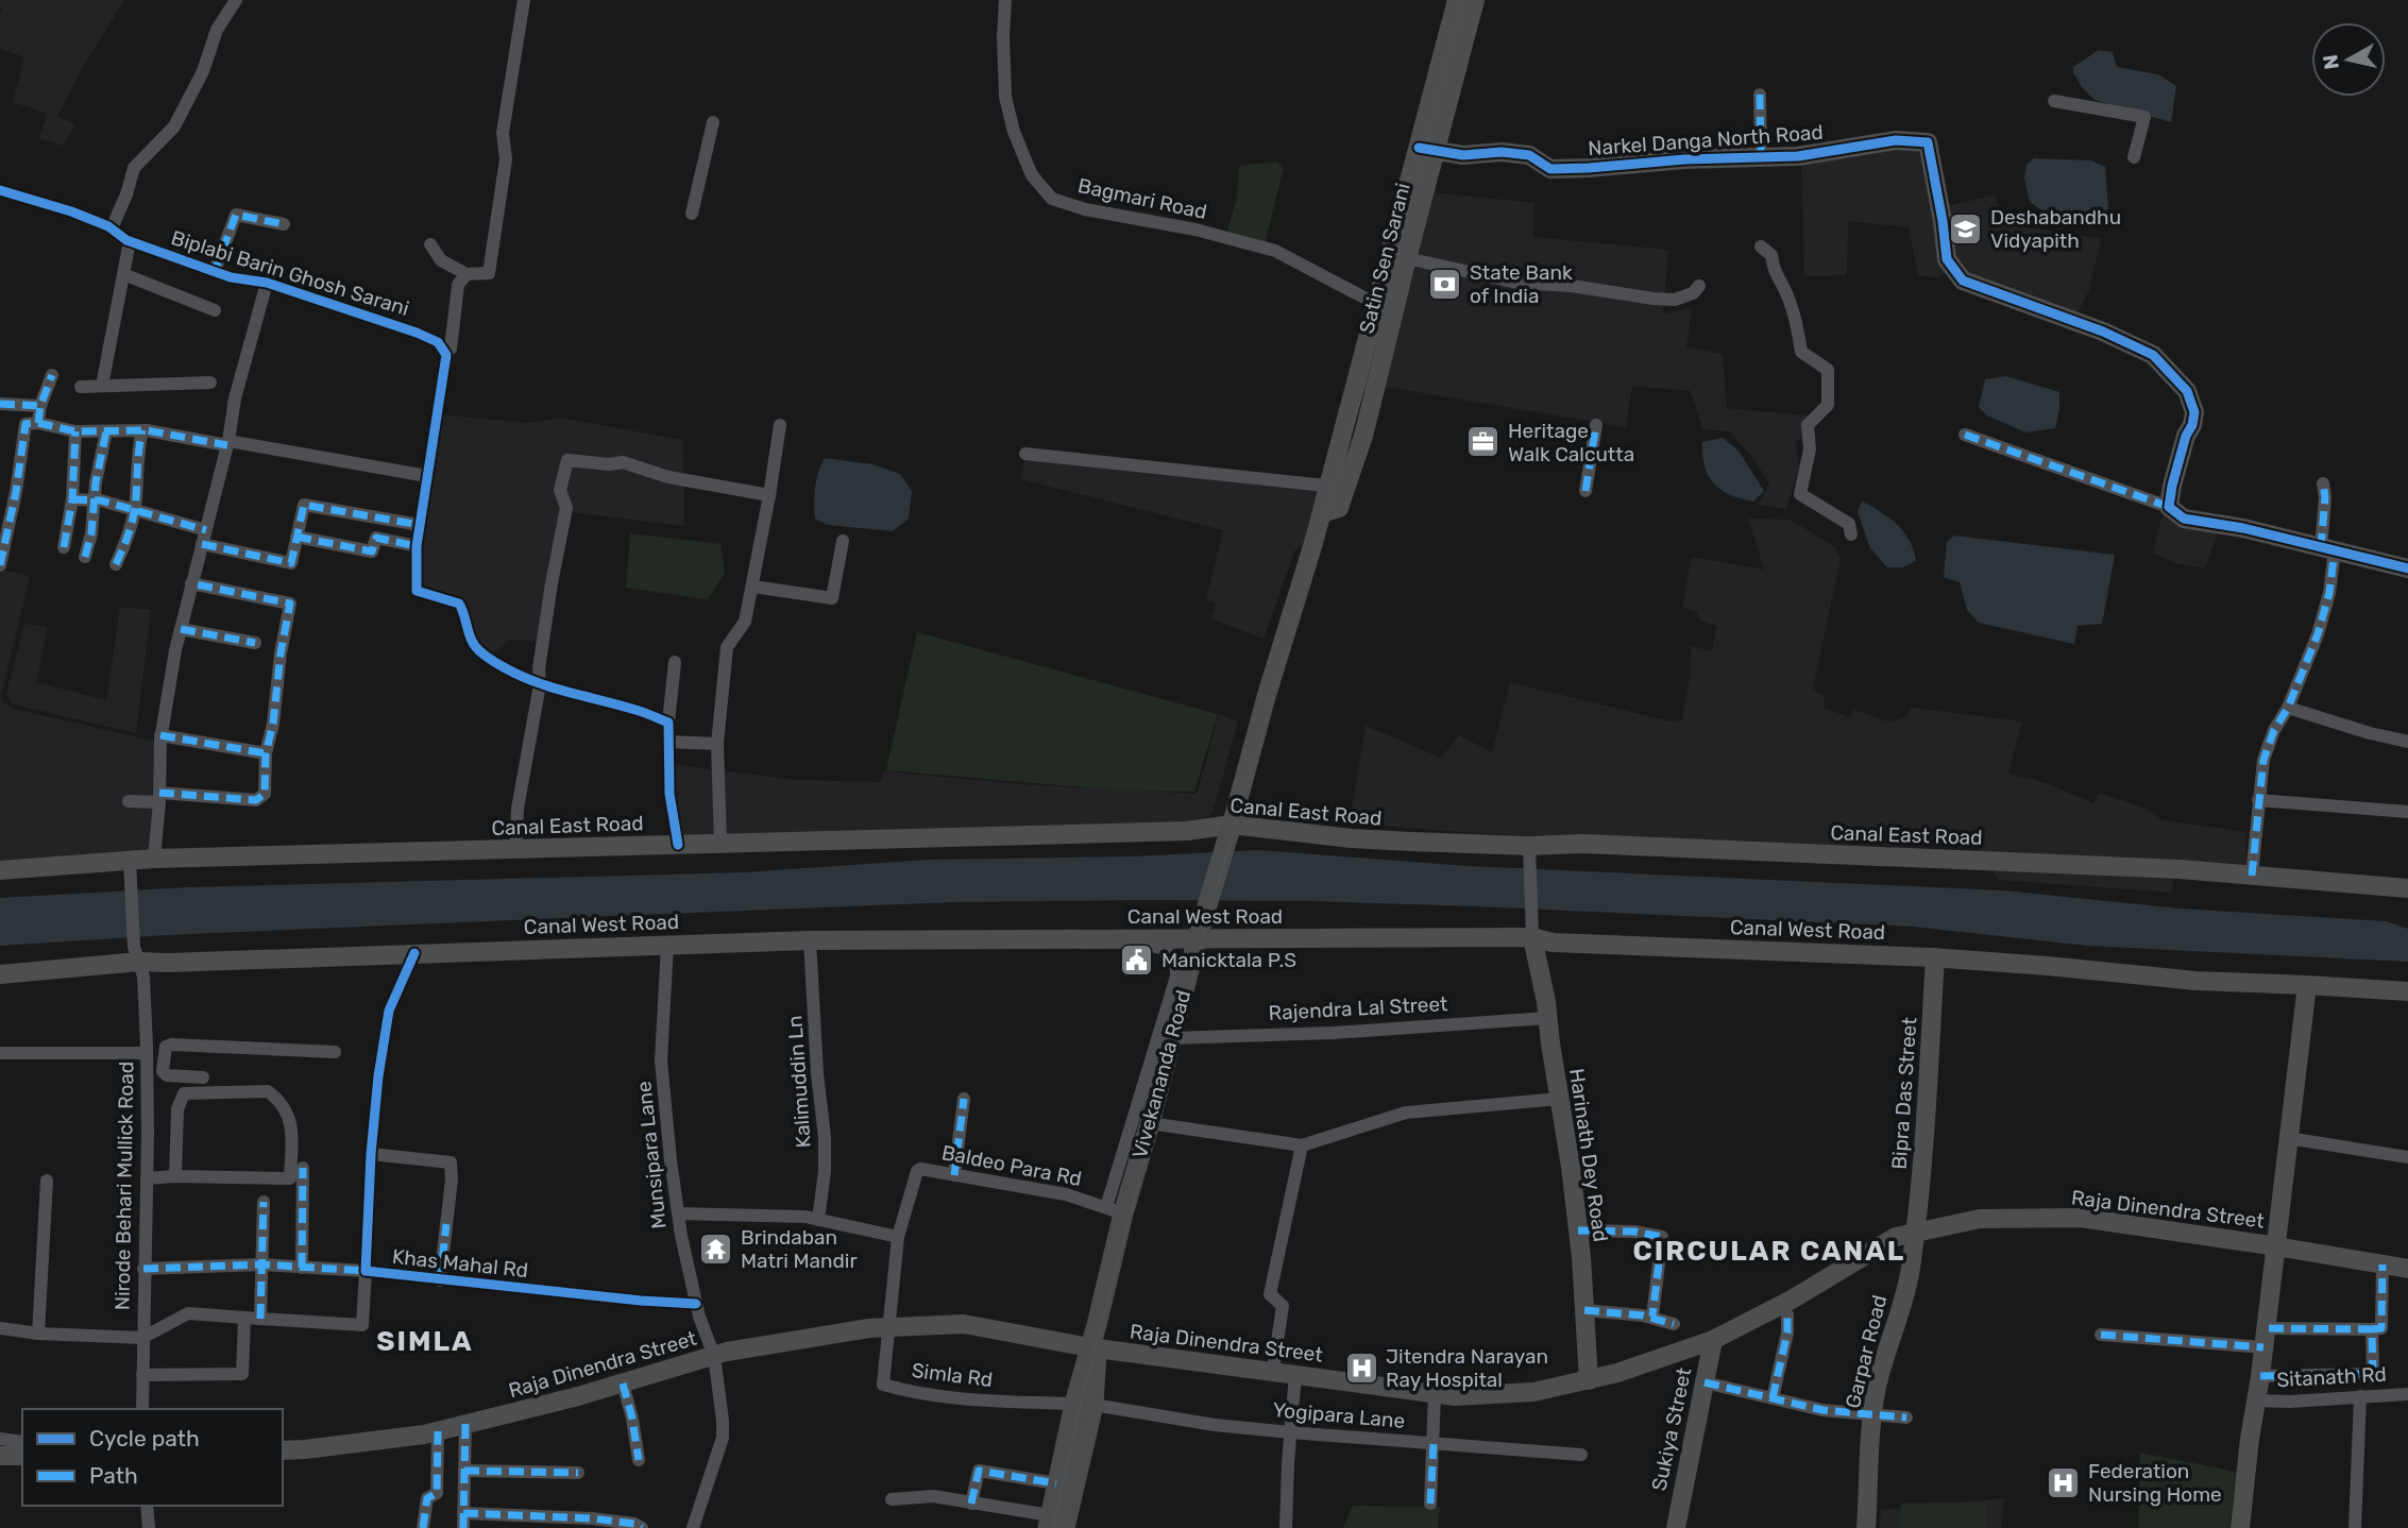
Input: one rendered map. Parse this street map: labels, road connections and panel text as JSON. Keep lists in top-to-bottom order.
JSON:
{
  "streets": {
    "main road": [
      "Narkel Danga North Road",
      "Satin Sen Sarani",
      "Canal East Road",
      "Canal West Road",
      "Vivekananda Road",
      "Bipra Das Street",
      "Harinath Dey Road",
      "Raja Dinendra Street",
      "Garpar Road",
      "Sukiya Street"
    ],
    "street": [
      "Bagmari Road",
      "Biplabi Barin Ghosh Sarani",
      "Rajendra Lal Street",
      "Kalimuddin Ln",
      "Munsipara Lane",
      "Baldeo Para Rd",
      "Nirode Behari Mullick Road",
      "Khas Mahal Rd",
      "Simla Rd",
      "Sitanath Rd",
      "Yogipara Lane"
    ]
  },
  "crossings": [
    ["Narkel Danga North Road", "Satin Sen Sarani"],
    ["Bagmari Road", "Satin Sen Sarani"],
    ["Satin Sen Sarani", "Canal East Road"],
    ["Satin Sen Sarani", "Vivekananda Road"],
    ["Canal East Road", "Vivekananda Road"],
    ["Canal East Road", "Nirode Behari Mullick Road"],
    ["Canal West Road", "Vivekananda Road"],
    ["Canal West Road", "Kalimuddin Ln"],
    ["Canal West Road", "Bipra Das Street"],
    ["Canal West Road", "Munsipara Lane"],
    ["Canal West Road", "Harinath Dey Road"],
    ["Canal West Road", "Nirode Behari Mullick Road"],
    ["Canal West Road", "Khas Mahal Rd"],
    ["Rajendra Lal Street", "Vivekananda Road"],
    ["Rajendra Lal Street", "Harinath Dey Road"],
    ["Vivekananda Road", "Baldeo Para Rd"],
    ["Vivekananda Road", "Raja Dinendra Street"],
    ["Vivekananda Road", "Simla Rd"],
    ["Vivekananda Road", "Yogipara Lane"],
    ["Bipra Das Street", "Raja Dinendra Street"],
    ["Bipra Das Street", "Garpar Road"],
    ["Munsipara Lane", "Raja Dinendra Street"],
    ["Munsipara Lane", "Khas Mahal Rd"],
    ["Harinath Dey Road", "Raja Dinendra Street"],
    ["Baldeo Para Rd", "Raja Dinendra Street"],
    ["Baldeo Para Rd", "Simla Rd"],
    ["Raja Dinendra Street", "Garpar Road"],
    ["Raja Dinendra Street", "Simla Rd"],
    ["Raja Dinendra Street", "Sukiya Street"],
    ["Simla Rd", "Yogipara Lane"]
  ],
  "districts": ["CIRCULAR CANAL", "SIMLA"],
  "places": {
    "school or university": ["Deshabandhu Vidyapith"],
    "bank": ["State Bank of India"],
    "office": ["Heritage Walk Calcutta"],
    "public building": ["Manicktala P.S"],
    "temple": ["Brindaban Matri Mandir"],
    "hospital": ["Jitendra Narayan Ray Hospital", "Federation Nursing Home"]
  },
  "legend": ["Cycle path", "Path"],
  "north": "left"
}
